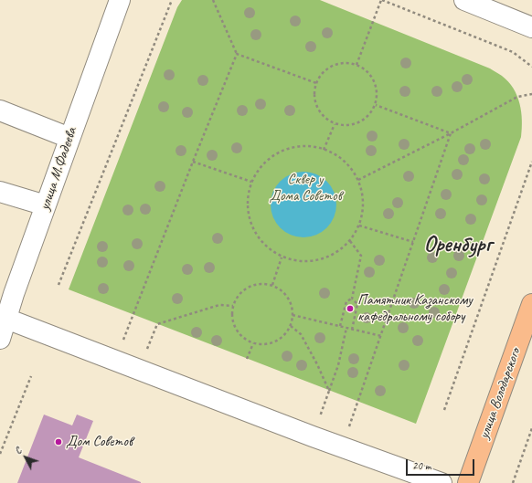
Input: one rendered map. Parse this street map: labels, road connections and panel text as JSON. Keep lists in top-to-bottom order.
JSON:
{
  "streets": {
    "main road": ["улица Володарского"],
    "street": ["улица М.Фадеева"]
  },
  "districts": ["Оренбург"],
  "parks": ["Сквер у Дома Советов"],
  "places": ["Памятник Казанскому кафедральному собору", "Дом Советов"],
  "scale_bar": "20 m",
  "north": "top left"
}
